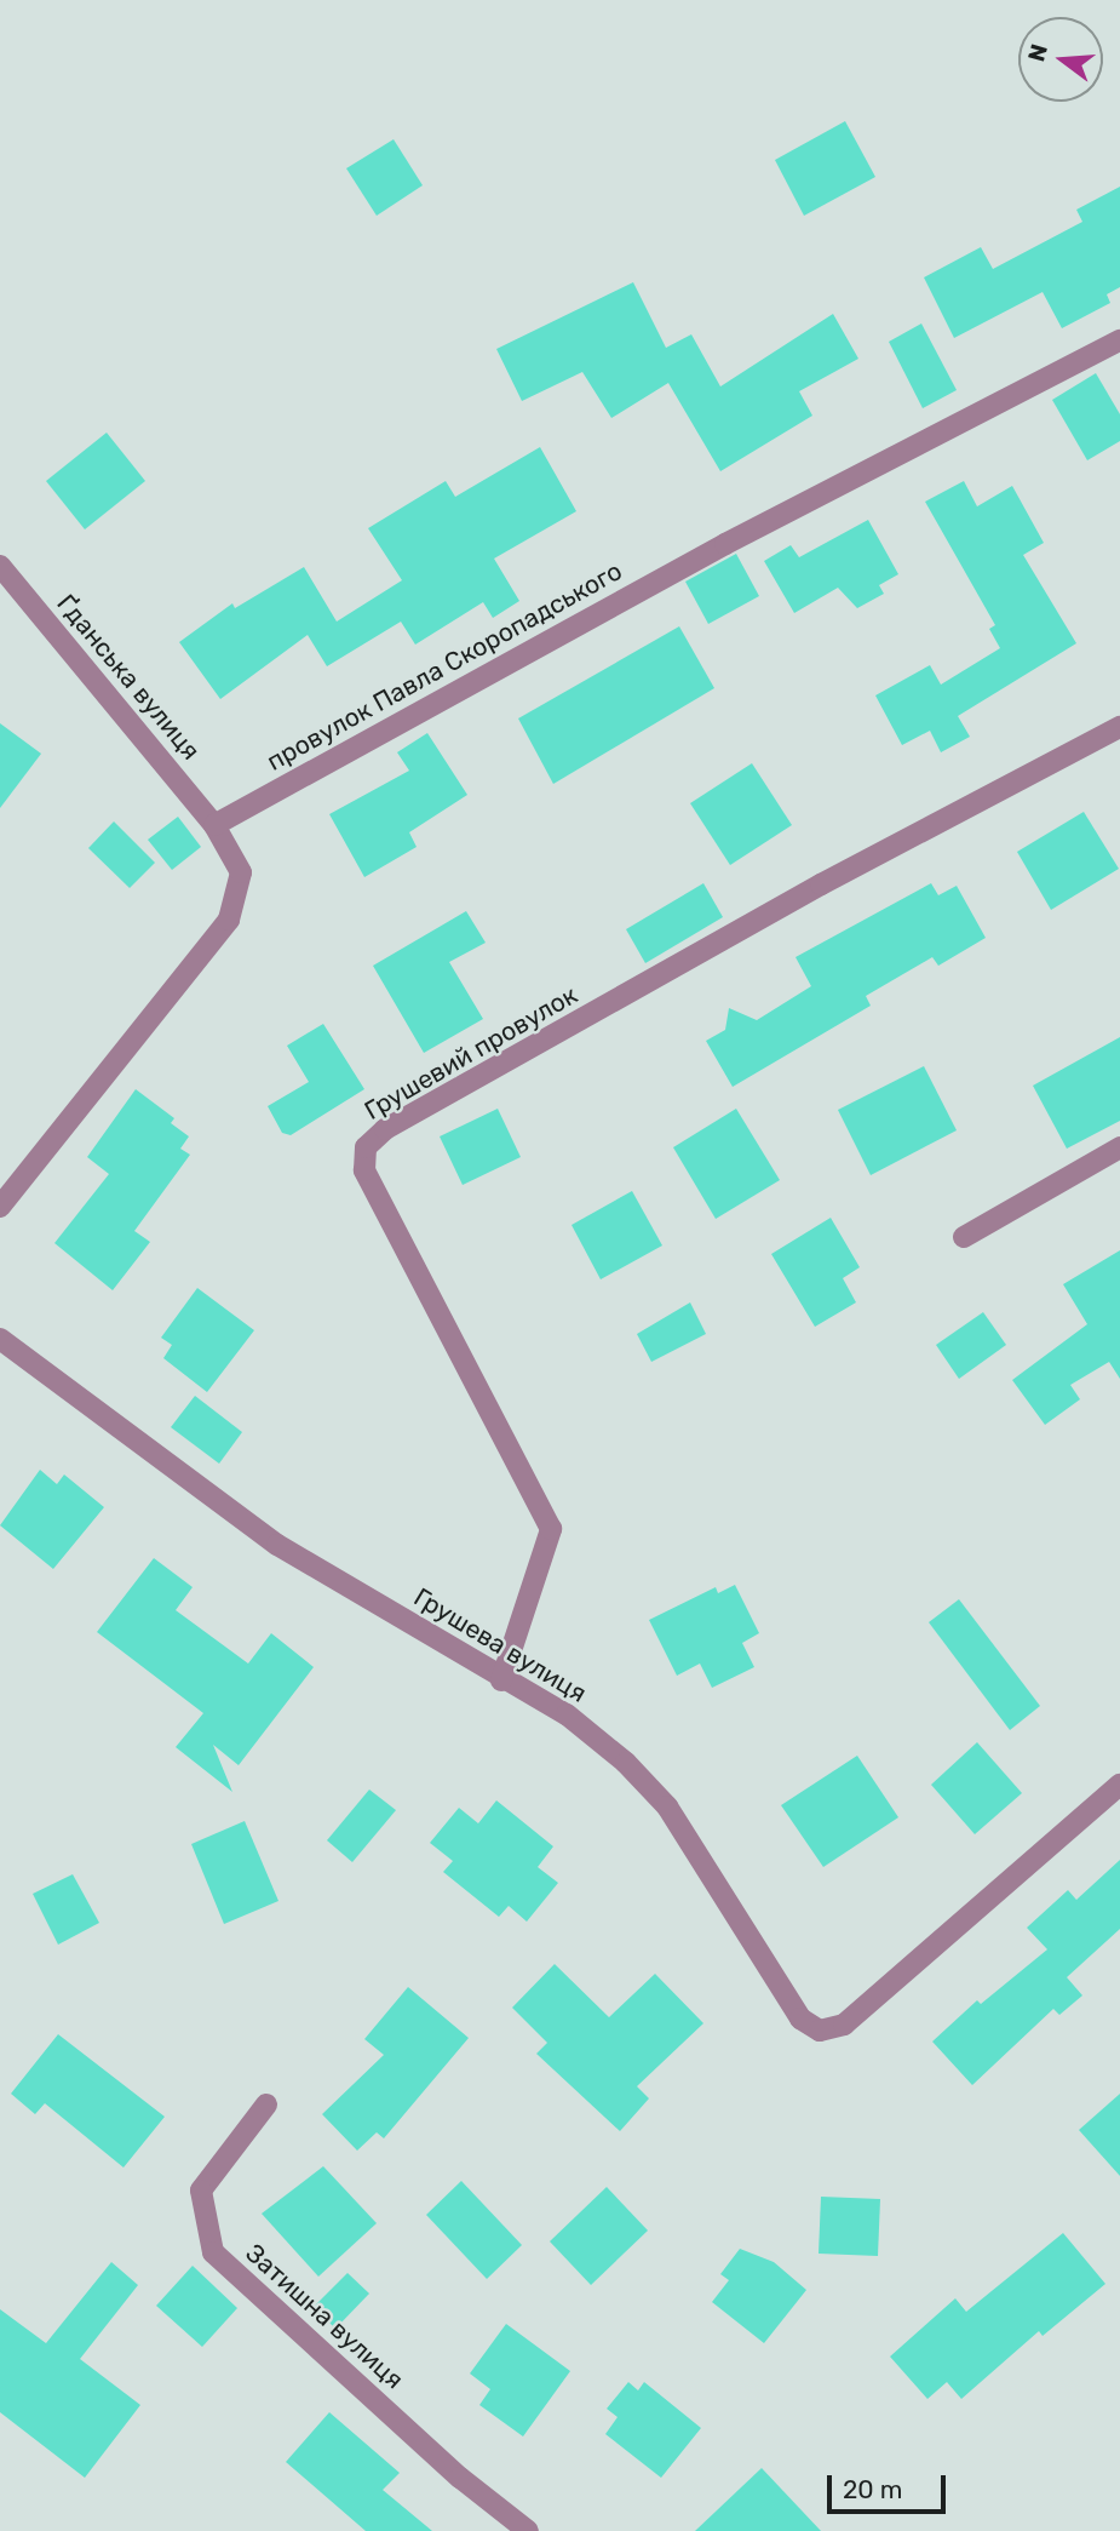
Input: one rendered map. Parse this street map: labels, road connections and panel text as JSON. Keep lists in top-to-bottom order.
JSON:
{
  "streets": {
    "street": [
      "провулок Павла Скоропадського",
      "Ґданська вулиця",
      "Грушевий провулок",
      "Грушева вулиця",
      "Затишна вулиця"
    ]
  },
  "crossings": [
    ["провулок Павла Скоропадського", "Ґданська вулиця"],
    ["Грушевий провулок", "Грушева вулиця"]
  ],
  "scale_bar": "20 m",
  "north": "left"
}
